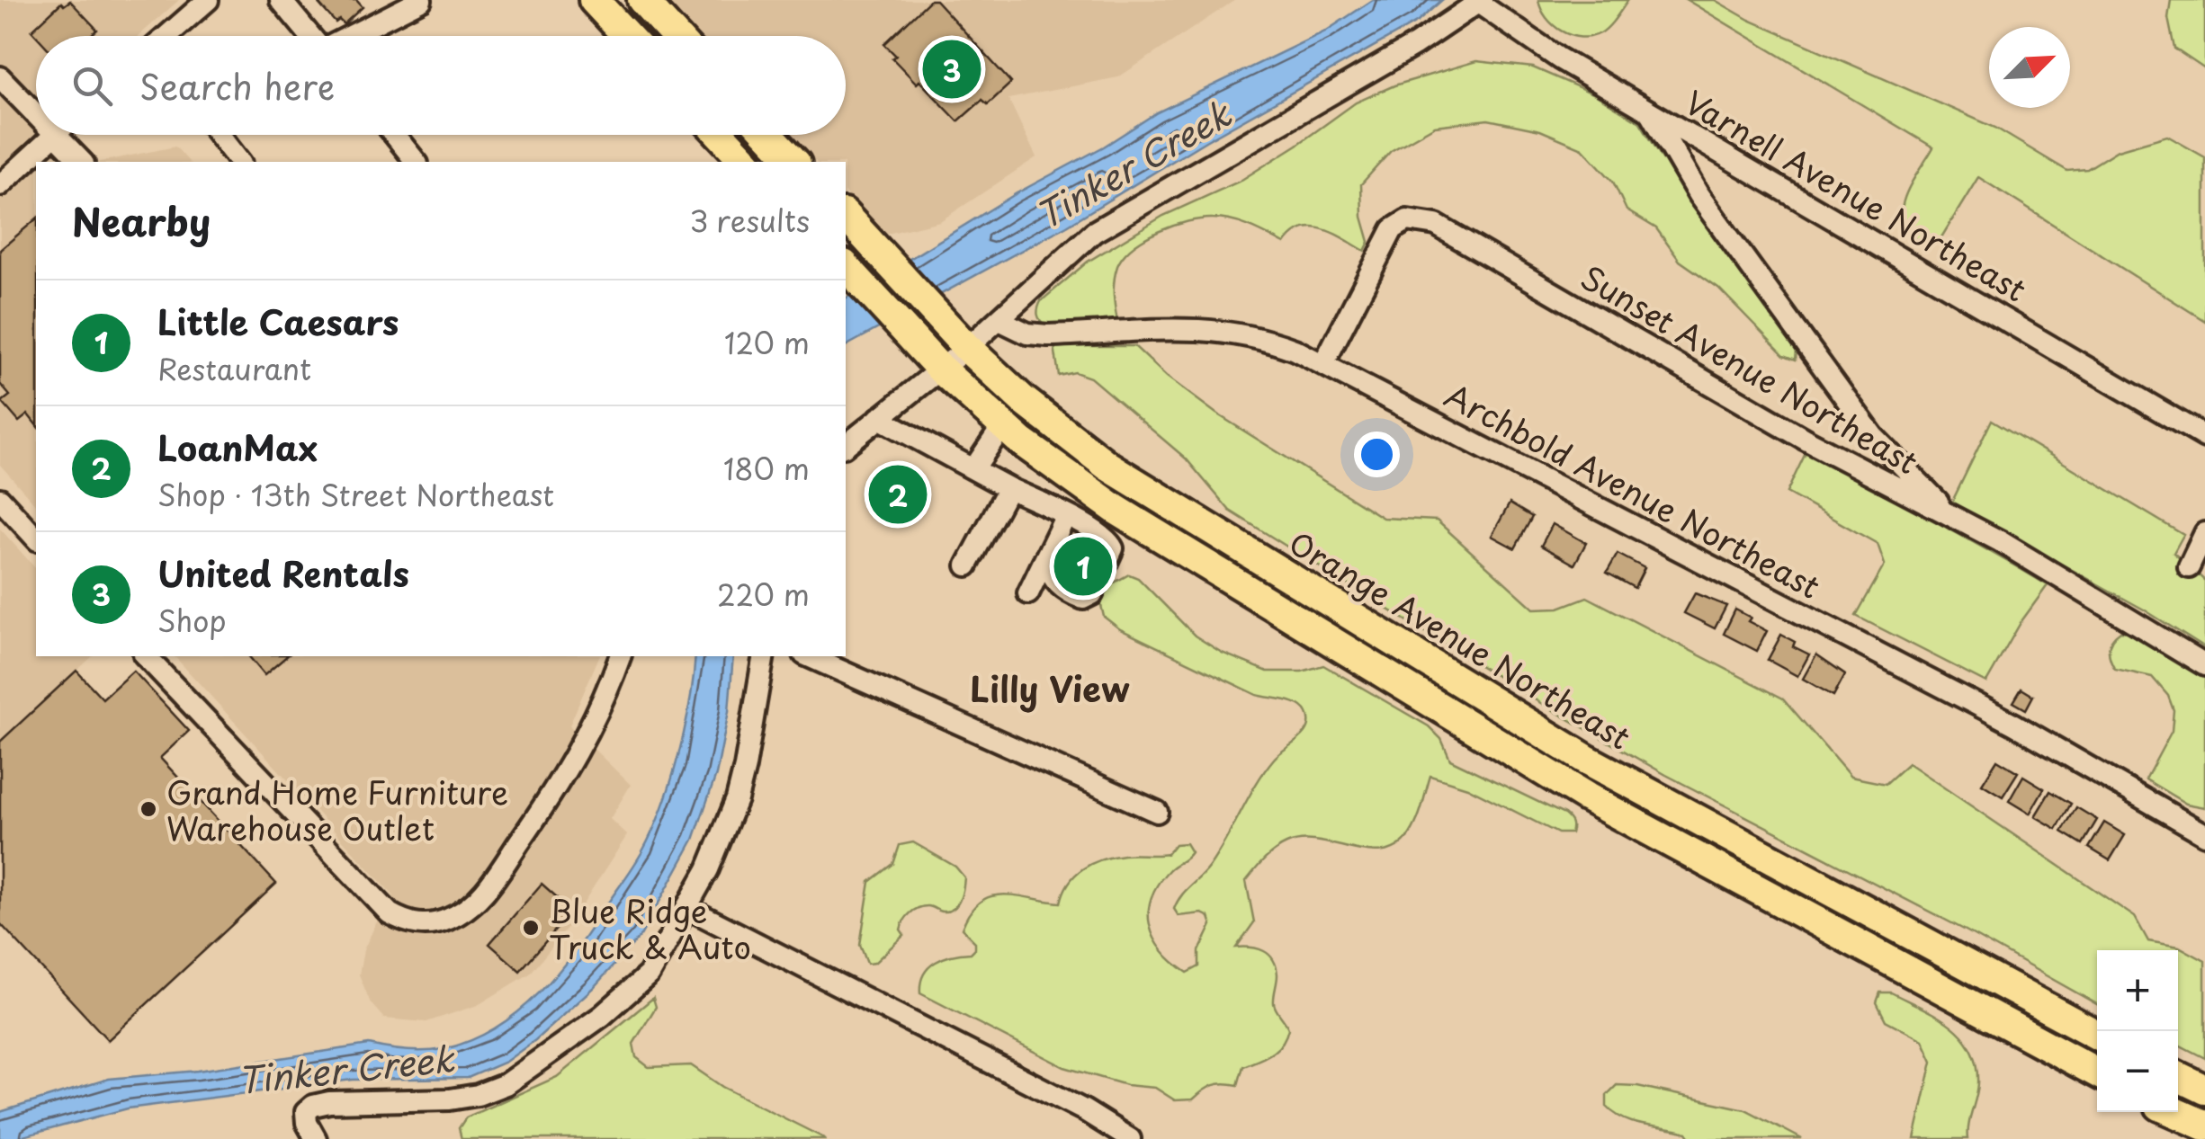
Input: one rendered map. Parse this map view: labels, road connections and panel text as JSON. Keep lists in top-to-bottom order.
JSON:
{
  "streets": {
    "highway": ["Orange Avenue Northeast"],
    "street": ["Varnell Avenue Northeast", "Sunset Avenue Northeast", "Archbold Avenue Northeast"]
  },
  "crossings": [
    ["Sunset Avenue Northeast", "Archbold Avenue Northeast"]
  ],
  "districts": ["Lilly View"],
  "water": ["Tinker Creek"],
  "places": ["Grand Home Furniture Warehouse Outlet", "Blue Ridge Truck & Auto"],
  "north": "top right",
  "page": {
    "pins": ["3", "2", "1"],
    "search": "Search here",
    "heading": ["Nearby", "3 results"],
    "list": [
      {
        "mark": "1",
        "name": "Little Caesars",
        "note": "Restaurant",
        "value": "120 m"
      },
      {
        "mark": "2",
        "name": "LoanMax",
        "note": "Shop · 13th Street Northeast",
        "value": "180 m"
      },
      {
        "mark": "3",
        "name": "United Rentals",
        "note": "Shop",
        "value": "220 m"
      }
    ],
    "map_buttons": ["+", "−"]
  }
}
